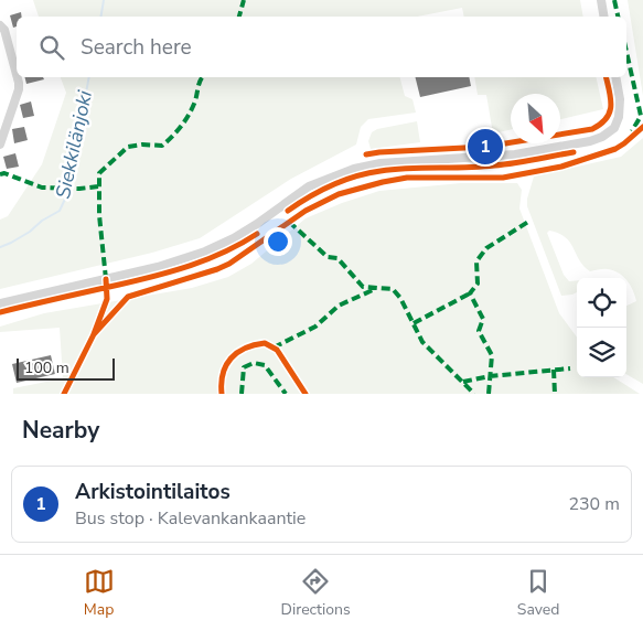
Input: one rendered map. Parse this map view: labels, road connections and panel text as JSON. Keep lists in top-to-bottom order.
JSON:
{
  "water": ["Siekkilänjoki"],
  "scale_bar": "100 m",
  "north": "bottom right",
  "page": {
    "search": "Search here",
    "pins": "1",
    "scale": "100 m",
    "heading": "Nearby",
    "list": [
      {
        "mark": "1",
        "name": "Arkistointilaitos",
        "note": "Bus stop · Kalevankankaantie",
        "value": "230 m"
      }
    ],
    "nav": ["Map", "Directions", "Saved"]
  }
}
